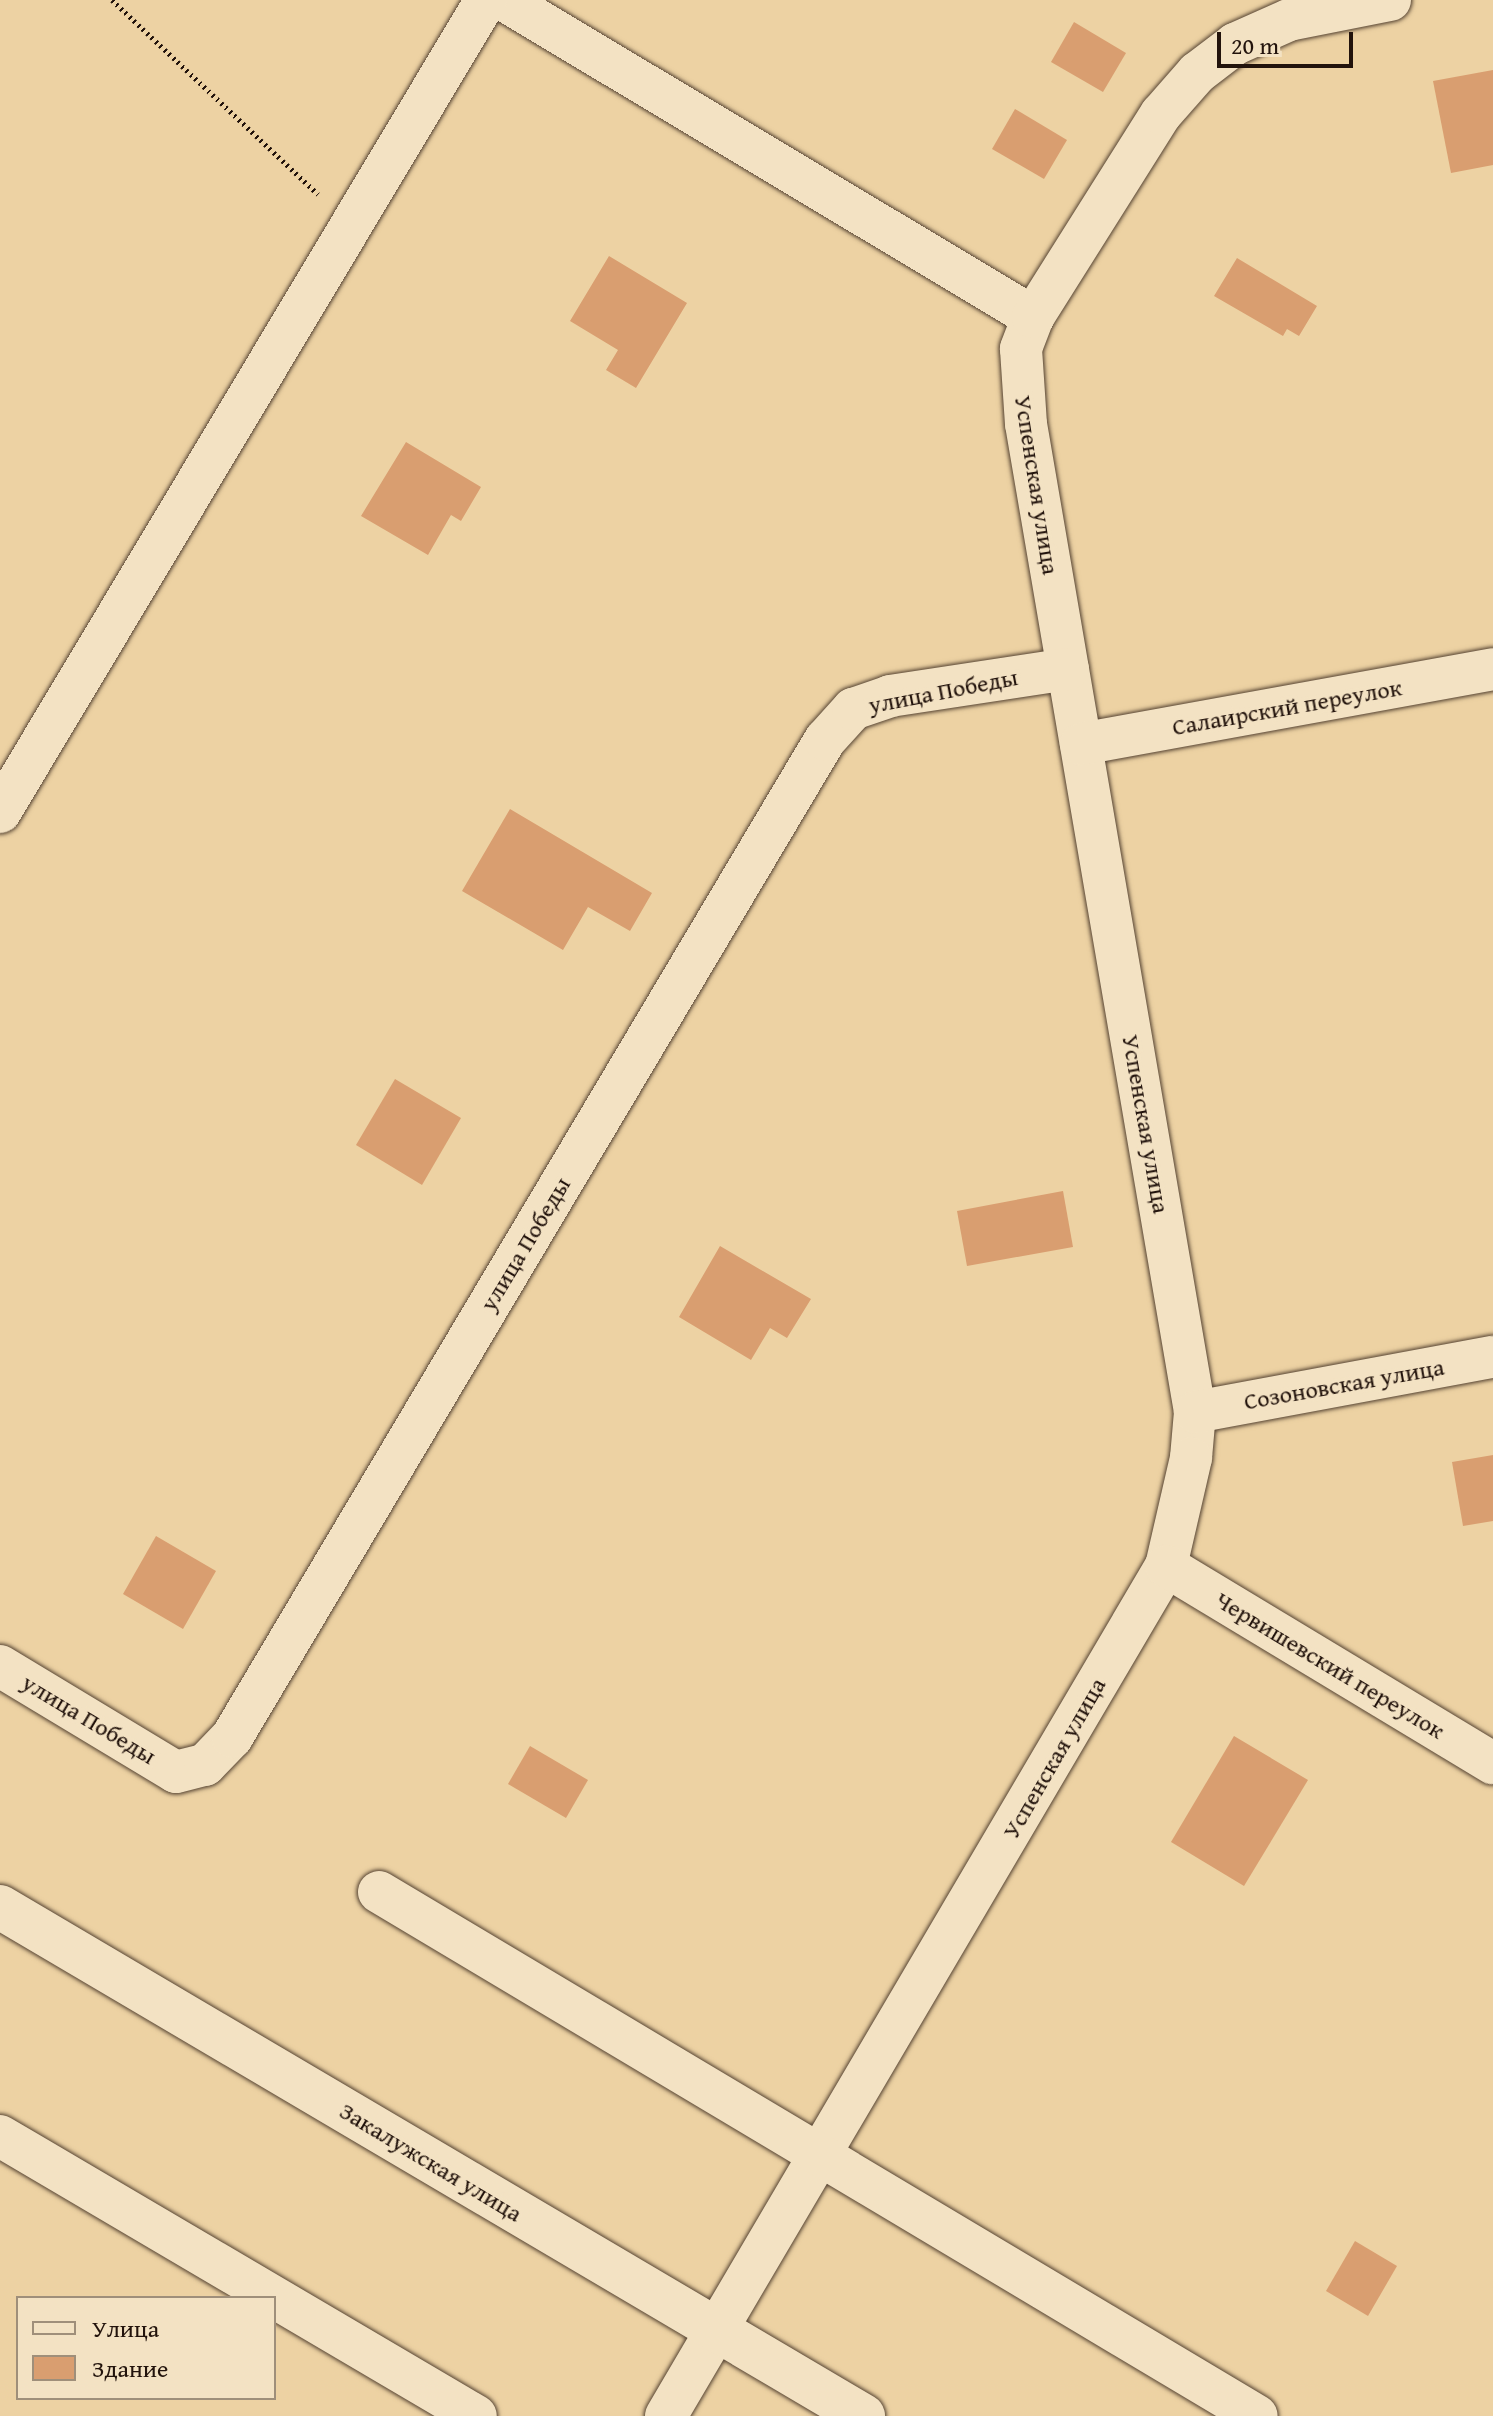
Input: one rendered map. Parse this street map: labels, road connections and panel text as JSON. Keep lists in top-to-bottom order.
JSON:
{
  "streets": {
    "street": [
      "Успенская улица",
      "улица Победы",
      "Салаирский переулок",
      "Созоновская улица",
      "Червишевский переулок",
      "Закалужская улица"
    ]
  },
  "crossings": [
    ["Успенская улица", "улица Победы"],
    ["Успенская улица", "Салаирский переулок"],
    ["Успенская улица", "Созоновская улица"],
    ["Успенская улица", "Червишевский переулок"],
    ["Успенская улица", "Закалужская улица"]
  ],
  "legend": ["Улица", "Здание"],
  "scale_bar": "20 m"
}
